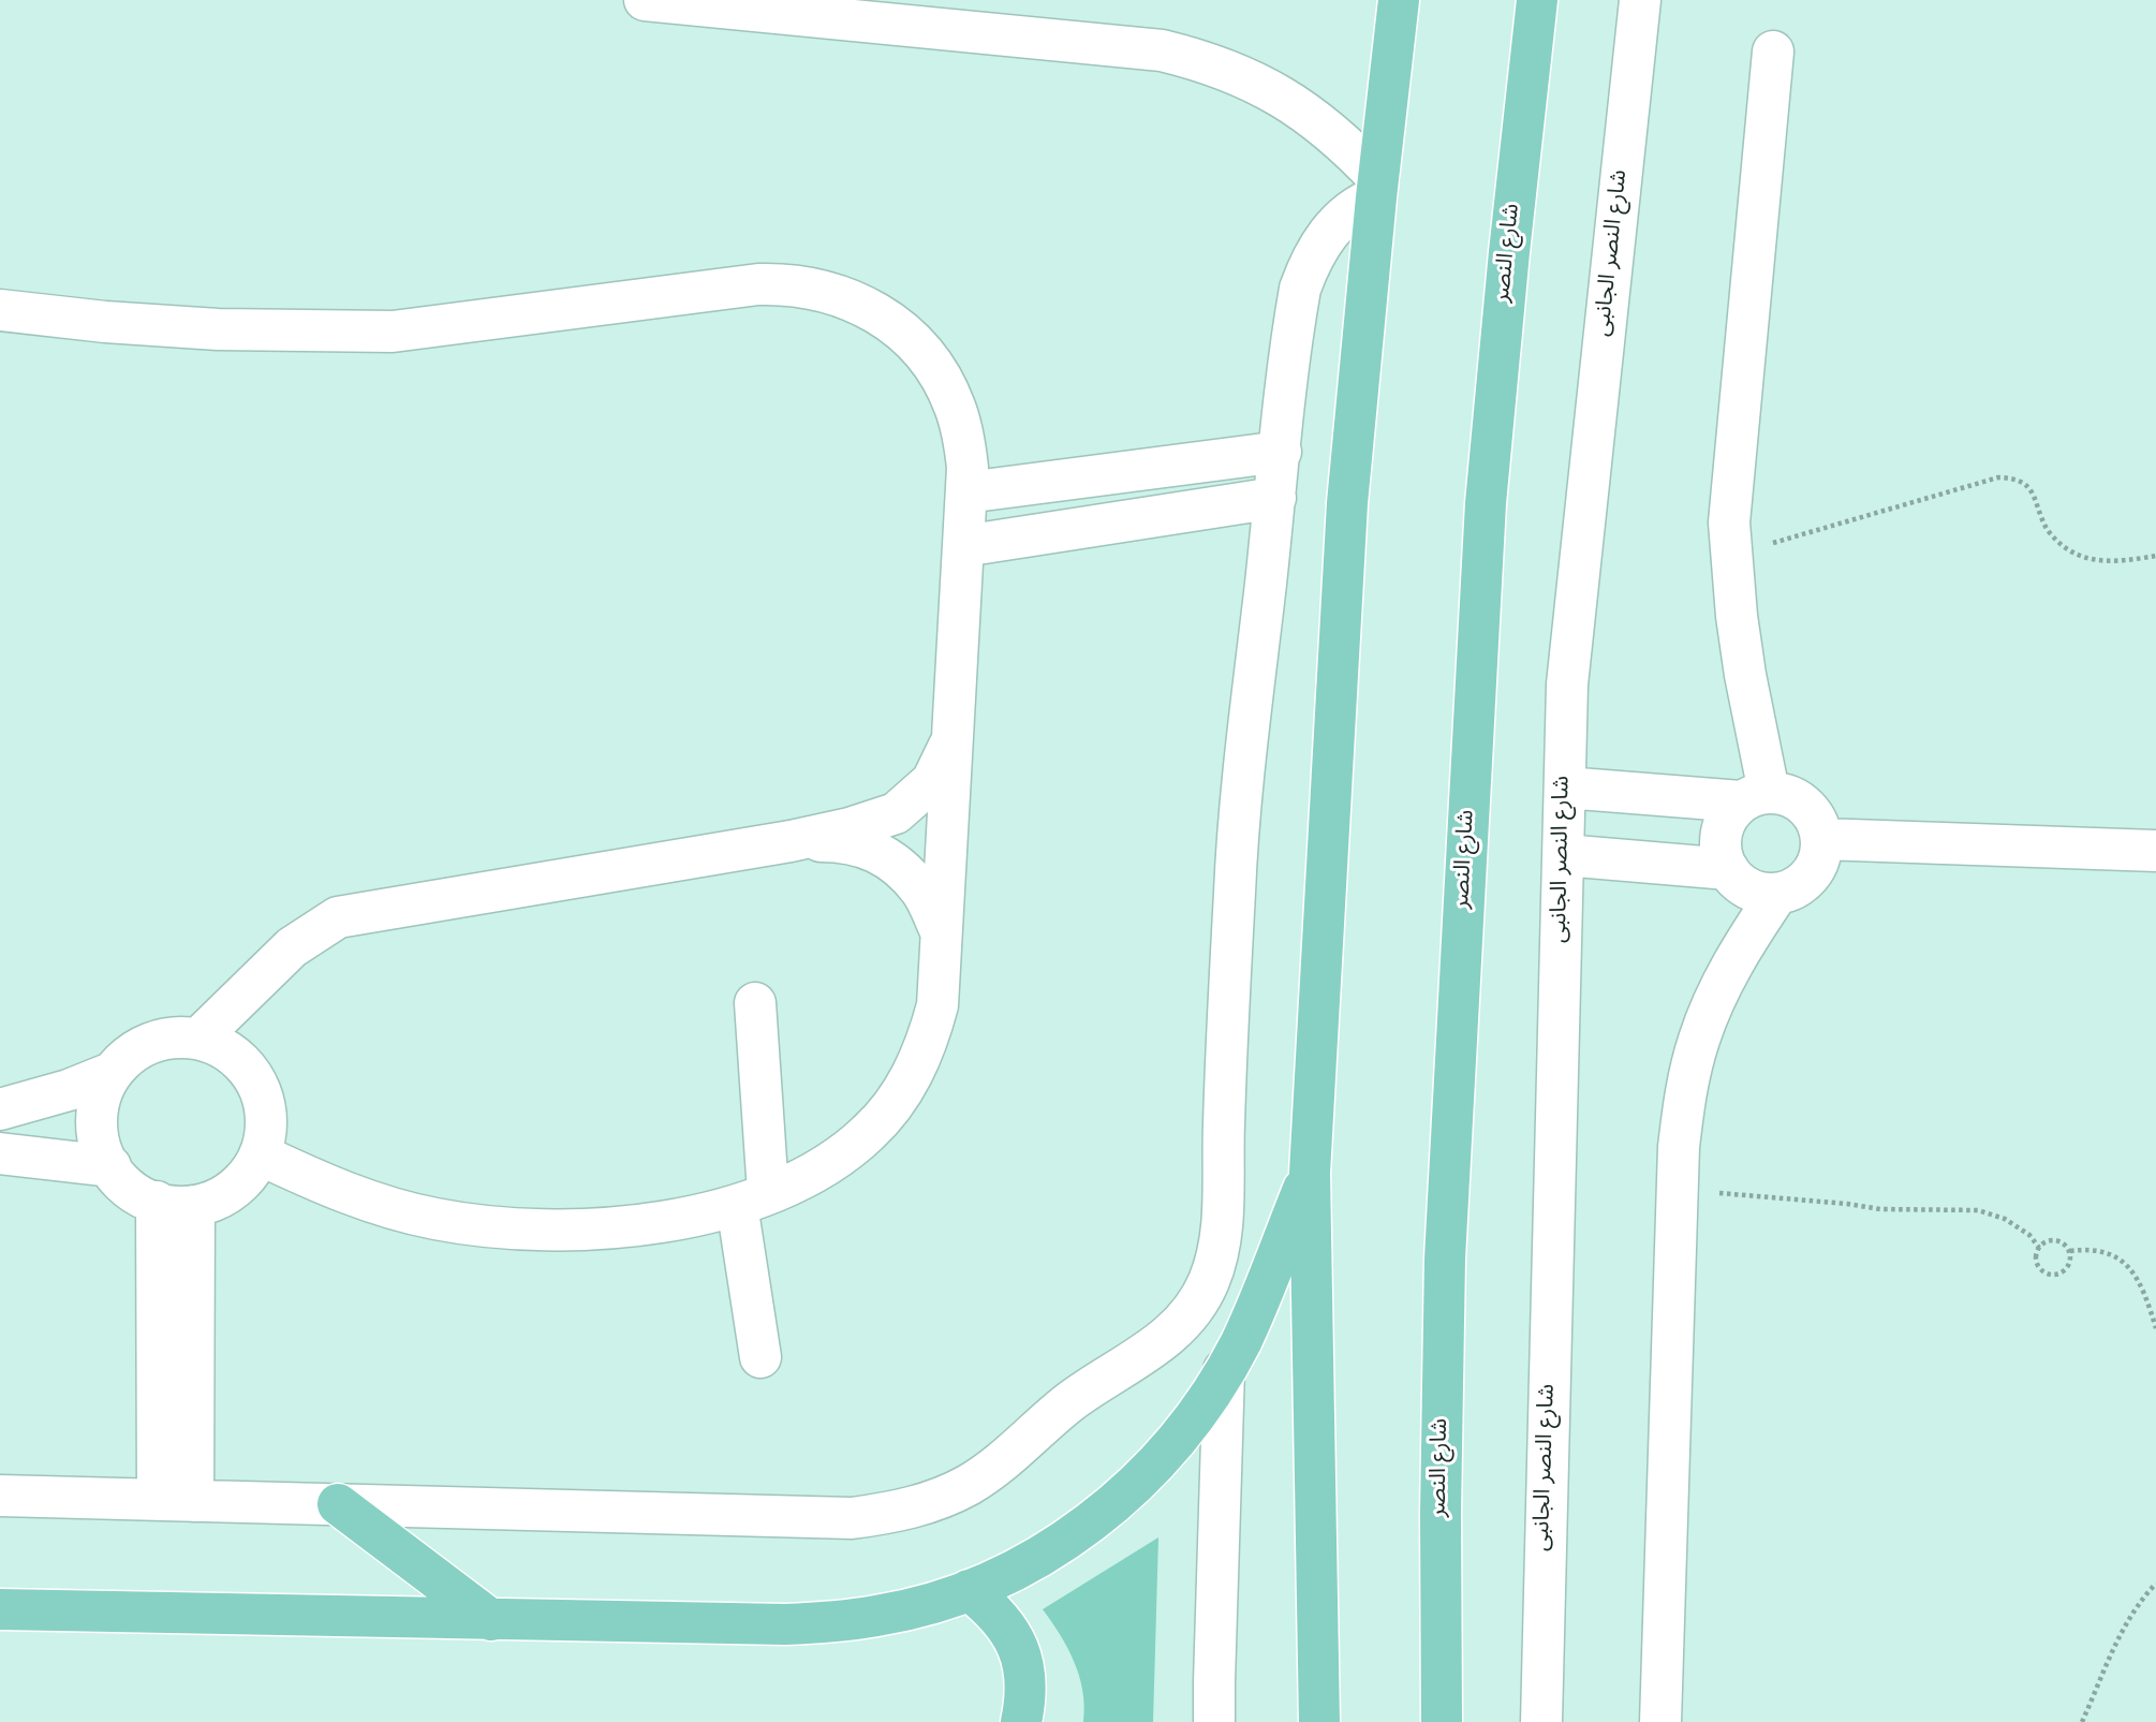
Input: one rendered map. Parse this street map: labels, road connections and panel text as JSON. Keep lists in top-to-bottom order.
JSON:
{
  "streets": {
    "main road": ["شارع النصر"],
    "street": ["شارع النصر الجانبى"]
  }
}
